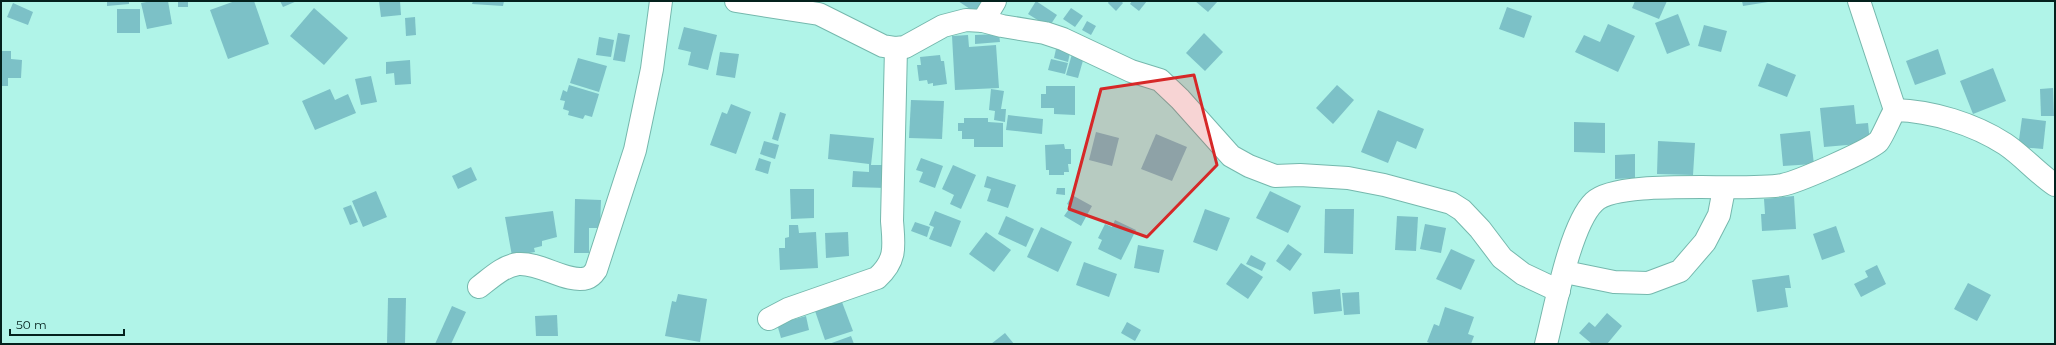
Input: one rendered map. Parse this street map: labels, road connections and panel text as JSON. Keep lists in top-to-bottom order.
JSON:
{
  "scale_bar": "50 m"
}
